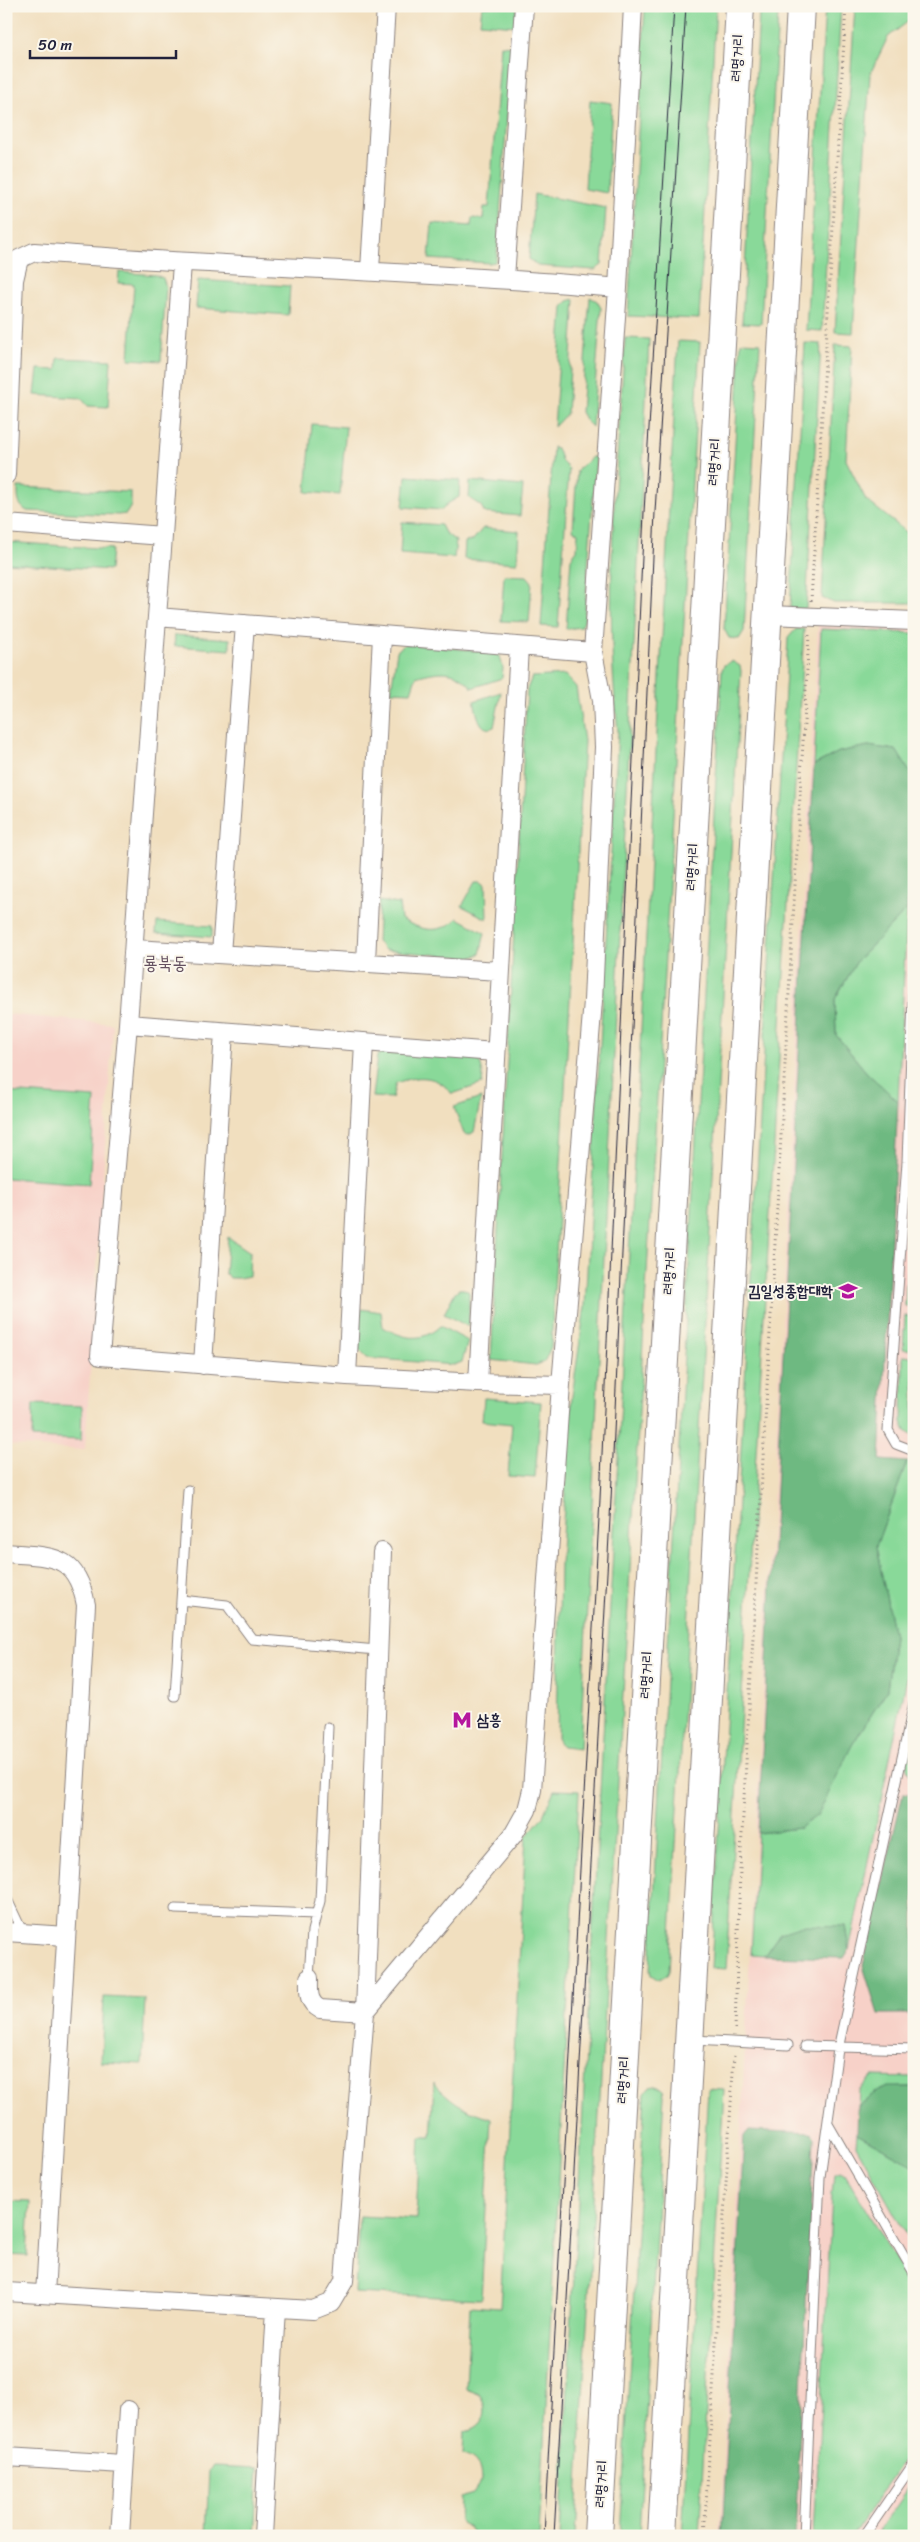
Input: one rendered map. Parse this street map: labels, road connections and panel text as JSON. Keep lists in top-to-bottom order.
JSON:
{
  "streets": {
    "highway": ["려명거리"]
  },
  "districts": ["룡북동"],
  "places": {
    "school or university": ["김일성종합대학"],
    "metro station": ["삼흥"]
  },
  "scale_bar": "50 m"
}
